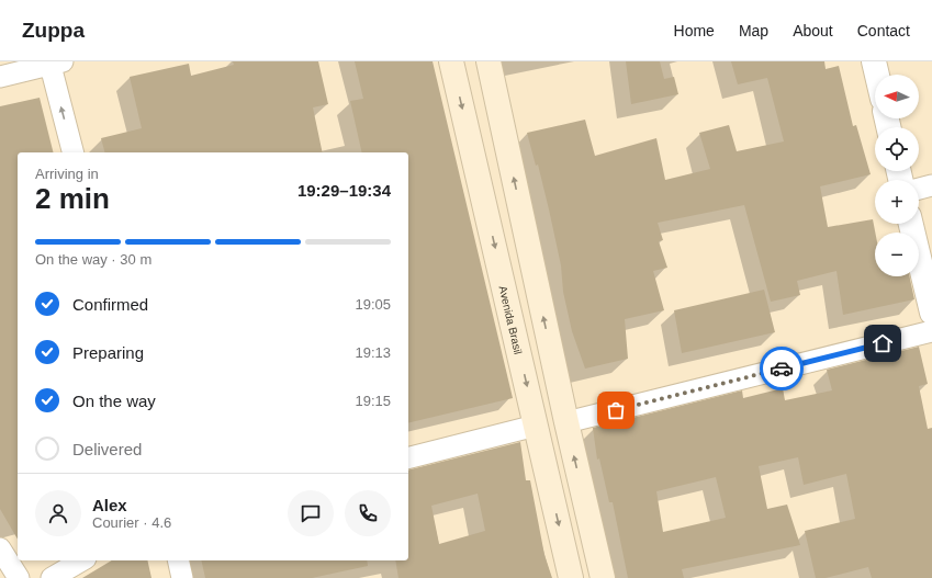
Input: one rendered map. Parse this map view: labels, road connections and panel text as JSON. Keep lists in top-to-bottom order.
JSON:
{
  "streets": {
    "main road": ["Avenida Brasil"]
  },
  "north": "left",
  "page": {
    "header": "Zuppa",
    "nav": [
      "Home",
      "Map",
      "About",
      "Contact"
    ],
    "map_buttons": ["+", "−"],
    "heading": ["2 min", "Arriving in", "19:29–19:34"],
    "panel": ["Alex", "Courier · 4.6"],
    "bar": "On the way · 30 m",
    "list": [
      ["Confirmed", "19:05"],
      ["Preparing", "19:13"],
      ["On the way", "19:15"],
      "Delivered"
    ]
  }
}
